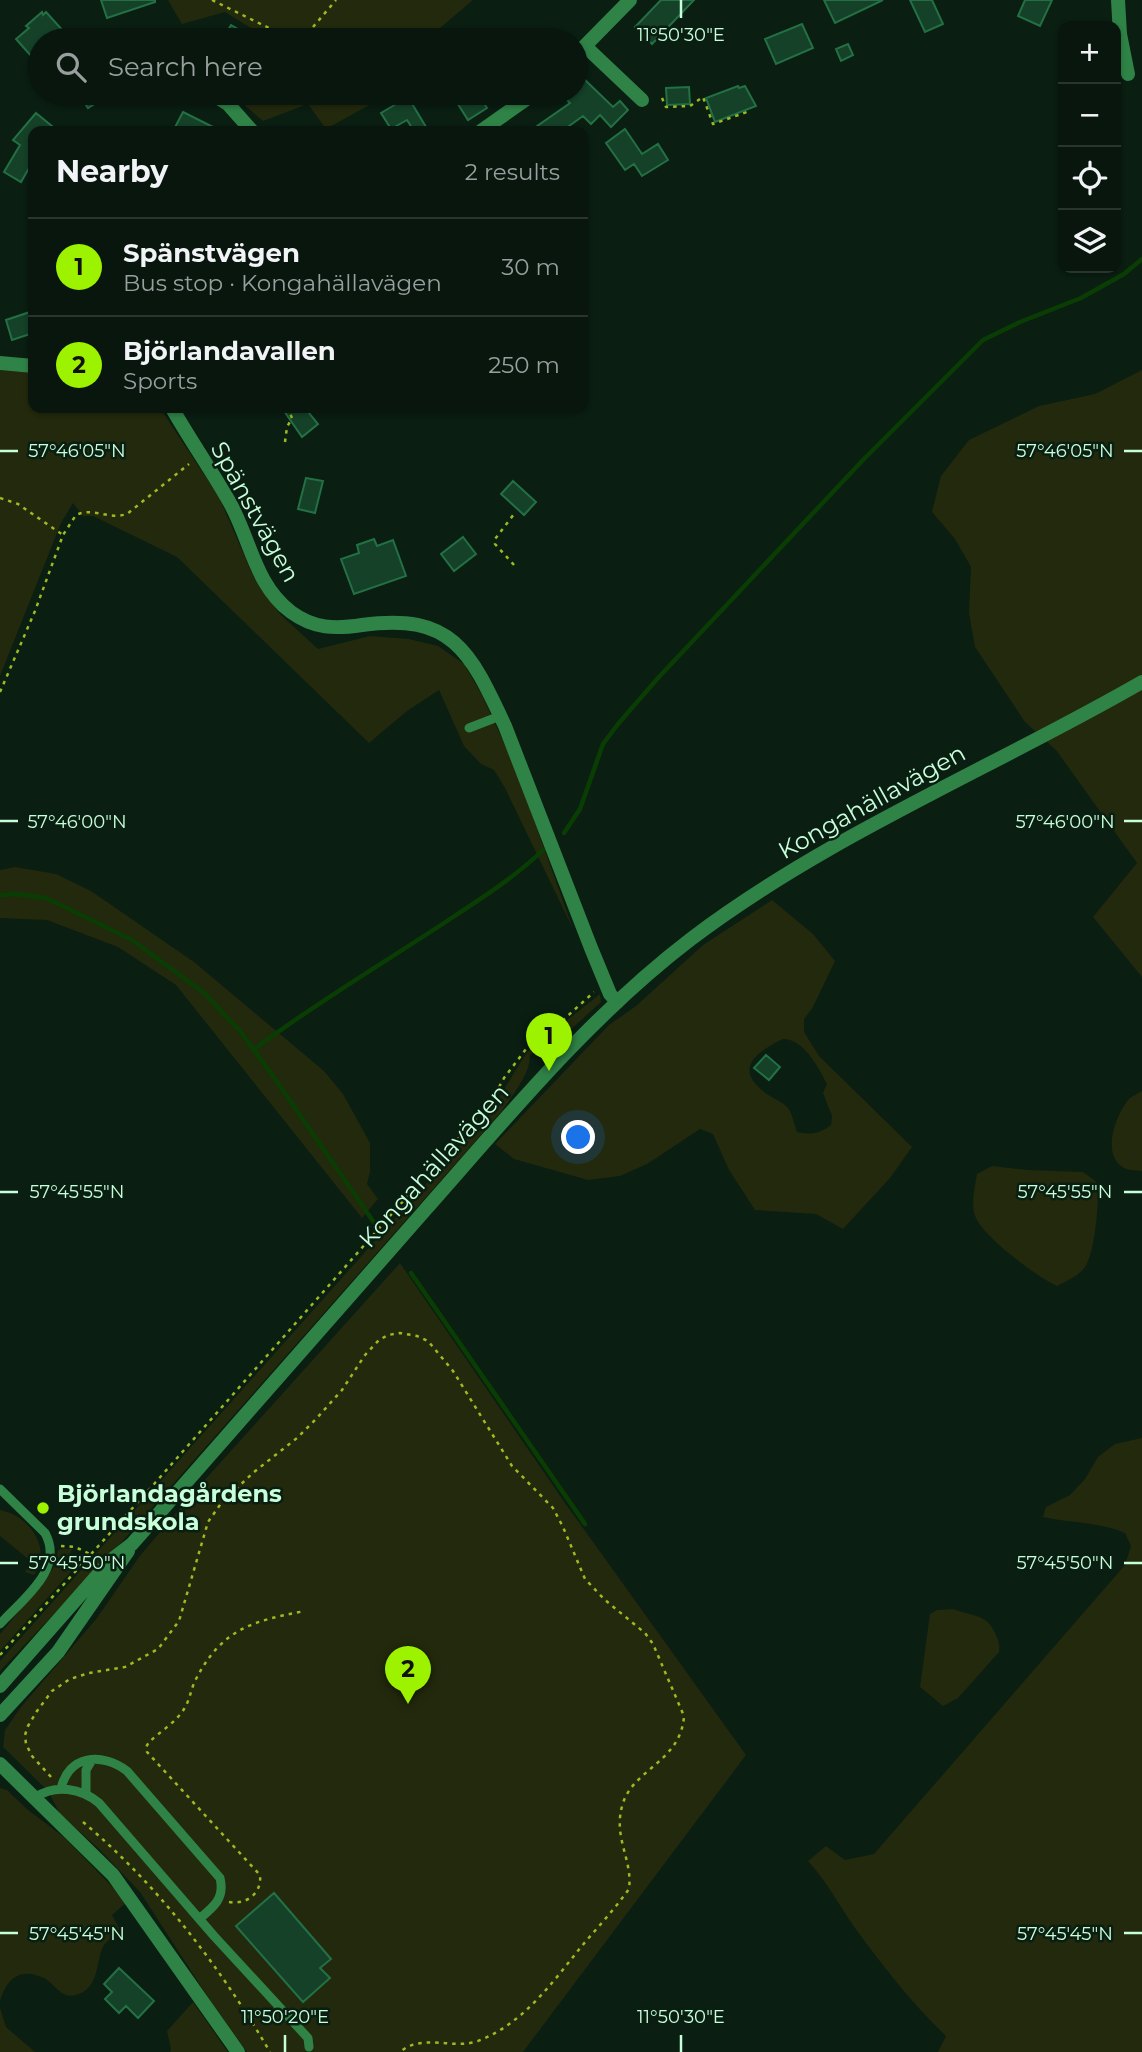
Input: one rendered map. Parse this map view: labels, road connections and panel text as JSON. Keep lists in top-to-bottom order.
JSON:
{
  "streets": {
    "street": ["Spänstvägen", "Kongahällavägen"]
  },
  "crossings": [
    ["Spänstvägen", "Kongahällavägen"]
  ],
  "places": ["Björlandagårdens grundskola"],
  "page": {
    "map_buttons": ["+", "−"],
    "search": "Search here",
    "heading": ["Nearby", "2 results"],
    "list": [
      {
        "mark": "1",
        "name": "Spänstvägen",
        "note": "Bus stop · Kongahällavägen",
        "value": "30 m"
      },
      {
        "mark": "2",
        "name": "Björlandavallen",
        "note": "Sports",
        "value": "250 m"
      }
    ],
    "pins": ["1", "2"]
  },
  "coordinates": [
    "11°50'30\"E",
    "57°46'05\"N",
    "57°46'00\"N",
    "57°45'55\"N",
    "57°45'50\"N",
    "57°45'45\"N",
    "11°50'20\"E"
  ]
}
